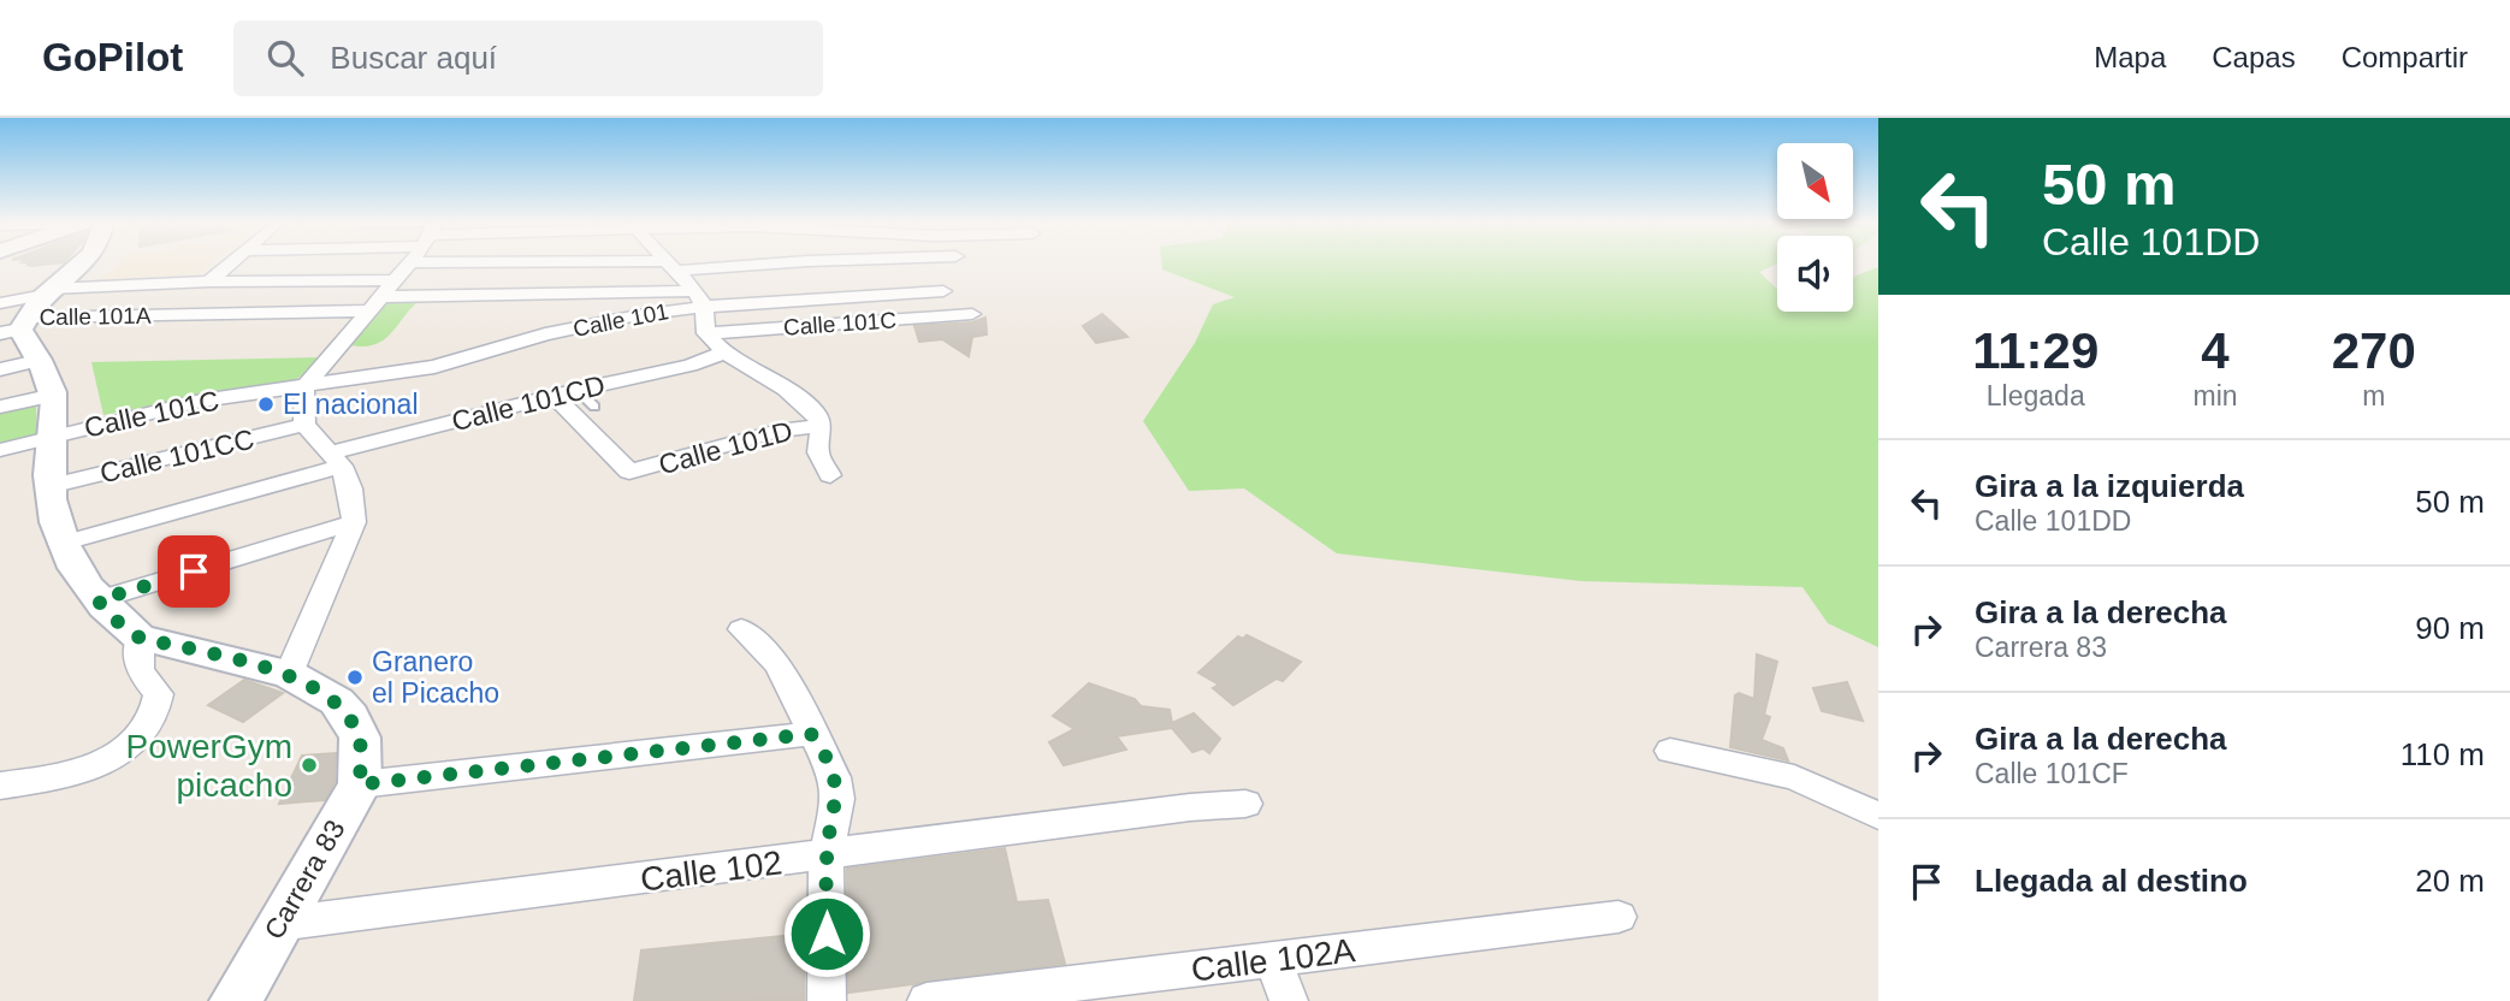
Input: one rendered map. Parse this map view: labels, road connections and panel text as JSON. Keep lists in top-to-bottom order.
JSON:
{
  "streets": {
    "street": [
      "Calle 101A",
      "Calle 101",
      "Calle 101C",
      "Calle 101CD",
      "Calle 101D",
      "Calle 101CC",
      "Calle 102",
      "Carrera 83",
      "Calle 102A"
    ]
  },
  "crossings": [
    ["Calle 101", "Calle 101C"],
    ["Calle 101CD", "Calle 101D"],
    ["Calle 102", "Carrera 83"]
  ],
  "places": ["El nacional", "Granero el Picacho", "PowerGym picacho"],
  "north": "bottom right",
  "page": {
    "header": "GoPilot",
    "search": "Buscar aquí",
    "nav": ["Mapa", "Capas", "Compartir"],
    "turn": ["50 m", "Calle 101DD"],
    "eta": [
      "11:29",
      "Llegada",
      "4",
      "min",
      "270",
      "m"
    ],
    "list": [
      {
        "name": "Gira a la izquierda",
        "note": "Calle 101DD",
        "value": "50 m"
      },
      {
        "name": "Gira a la derecha",
        "note": "Carrera 83",
        "value": "90 m"
      },
      {
        "name": "Gira a la derecha",
        "note": "Calle 101CF",
        "value": "110 m"
      },
      {
        "name": "Llegada al destino",
        "value": "20 m"
      }
    ]
  }
}
